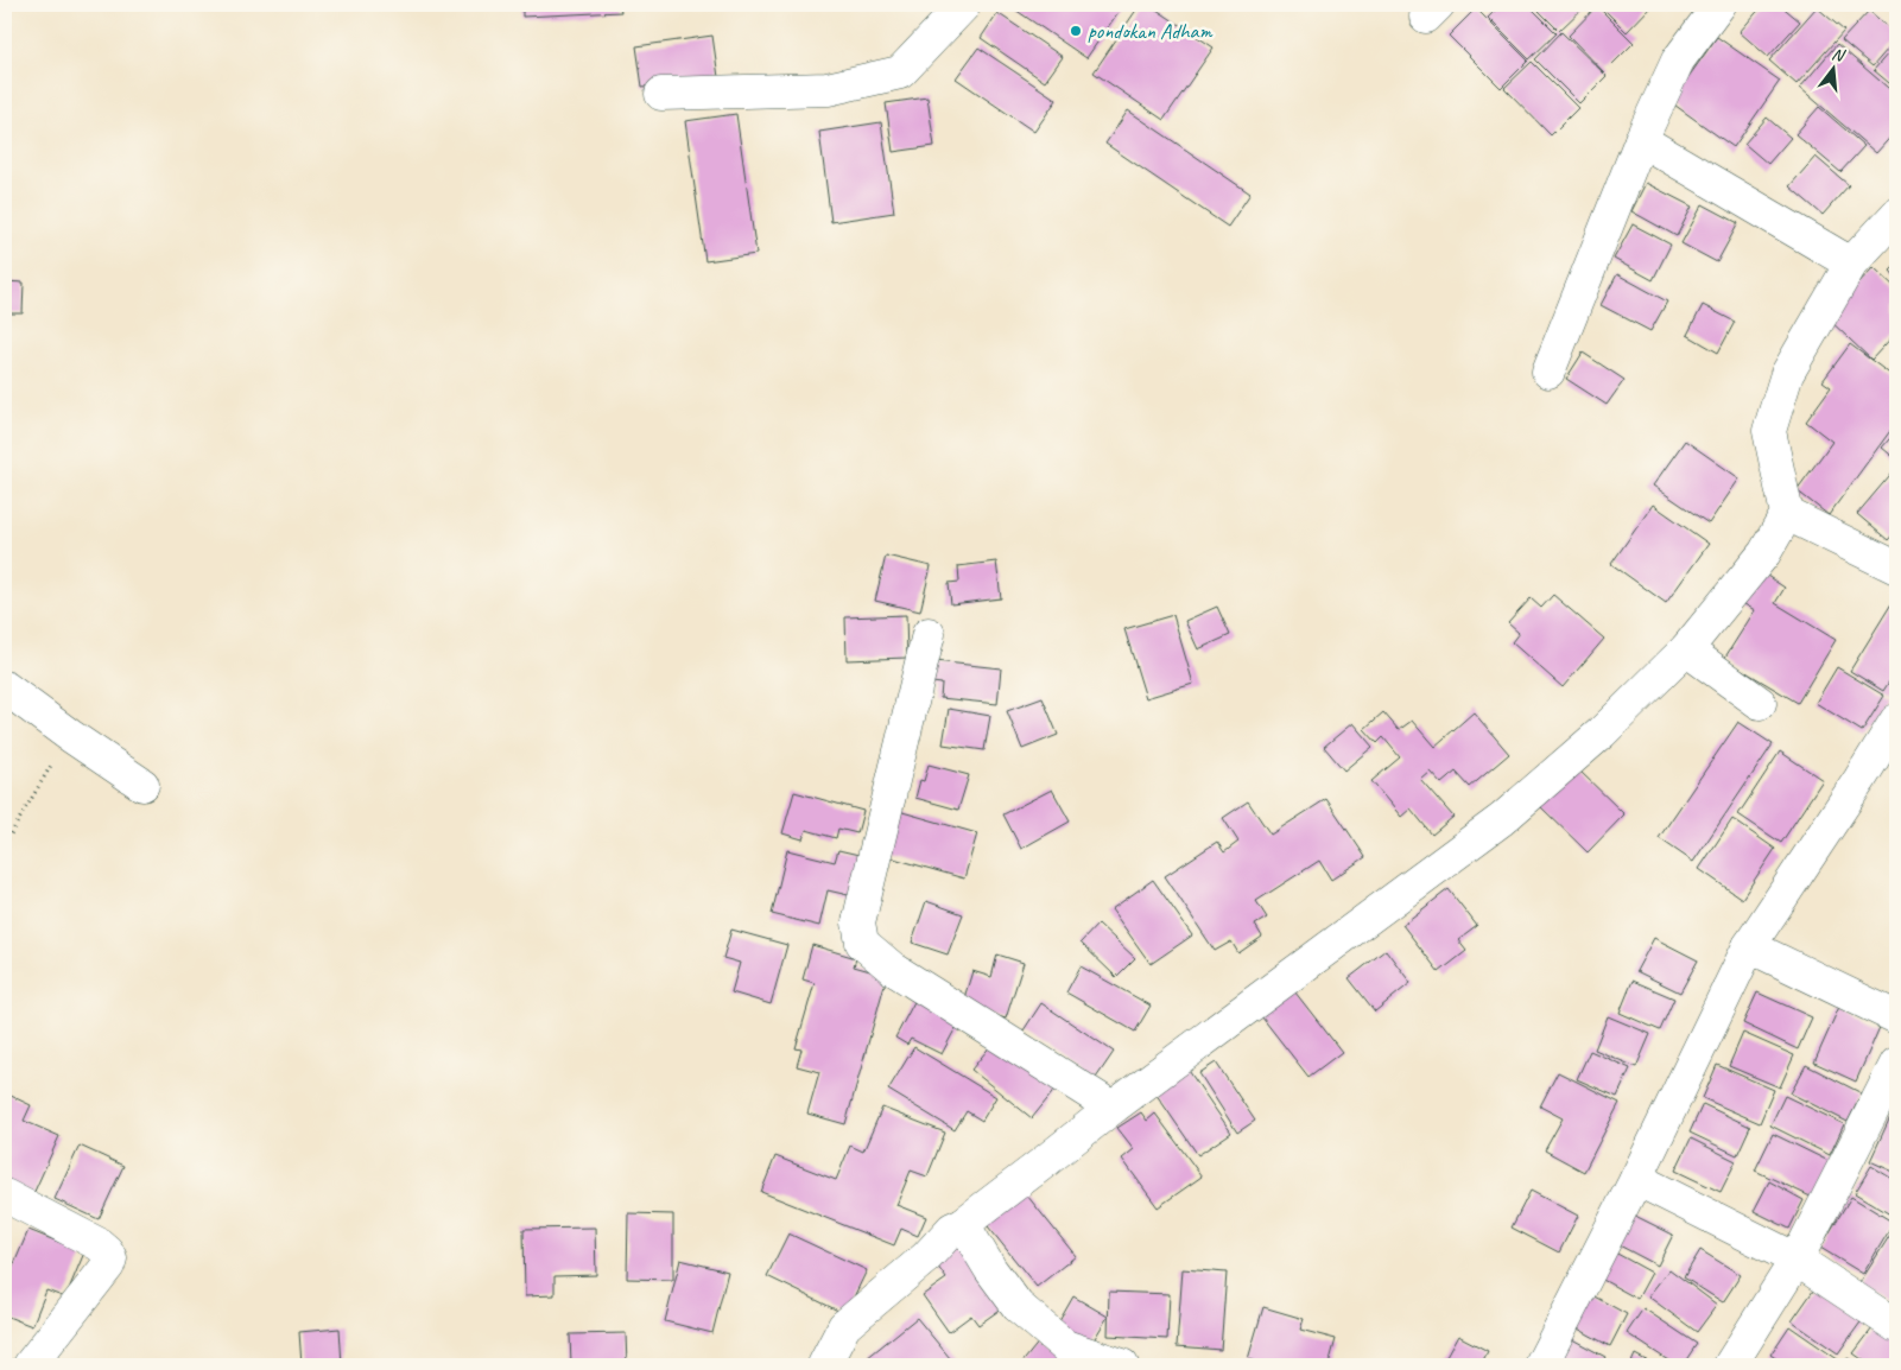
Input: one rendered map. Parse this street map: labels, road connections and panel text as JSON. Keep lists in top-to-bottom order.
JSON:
{
  "places": ["pondokan Adham"],
  "north": "top"
}
